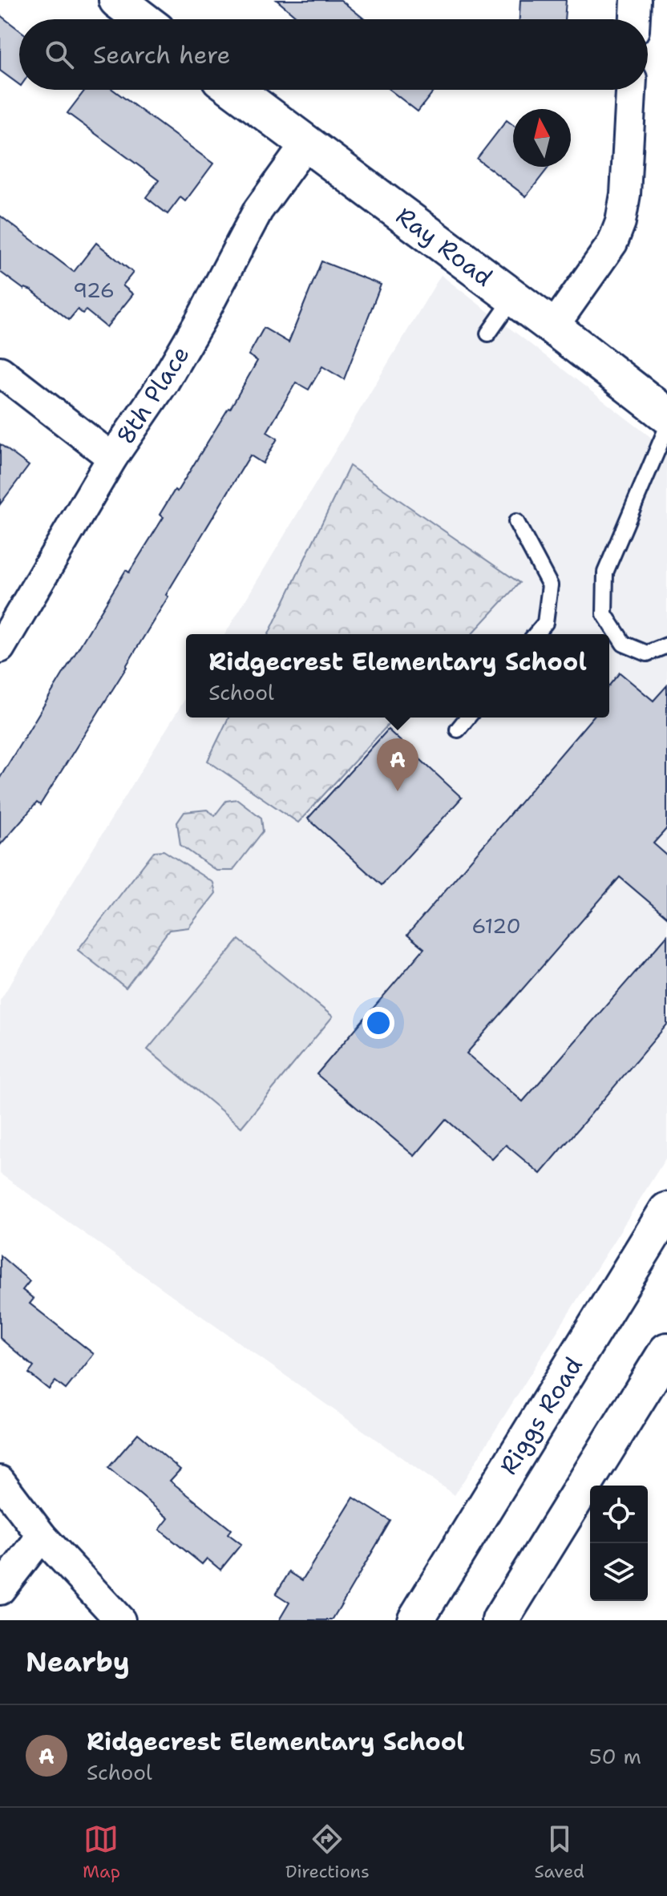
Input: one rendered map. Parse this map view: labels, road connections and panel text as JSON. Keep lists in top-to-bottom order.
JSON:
{
  "streets": {
    "main road": ["Ray Road", "Riggs Road"],
    "street": ["8th Place"]
  },
  "crossings": [
    ["Ray Road", "8th Place"]
  ],
  "house_numbers": ["926", "6120"],
  "north": "top",
  "page": {
    "search": "Search here",
    "popup": ["Ridgecrest Elementary School", "School"],
    "pins": "A",
    "heading": "Nearby",
    "list": [
      {
        "mark": "A",
        "name": "Ridgecrest Elementary School",
        "note": "School",
        "value": "50 m"
      }
    ],
    "nav": ["Map", "Directions", "Saved"]
  }
}
